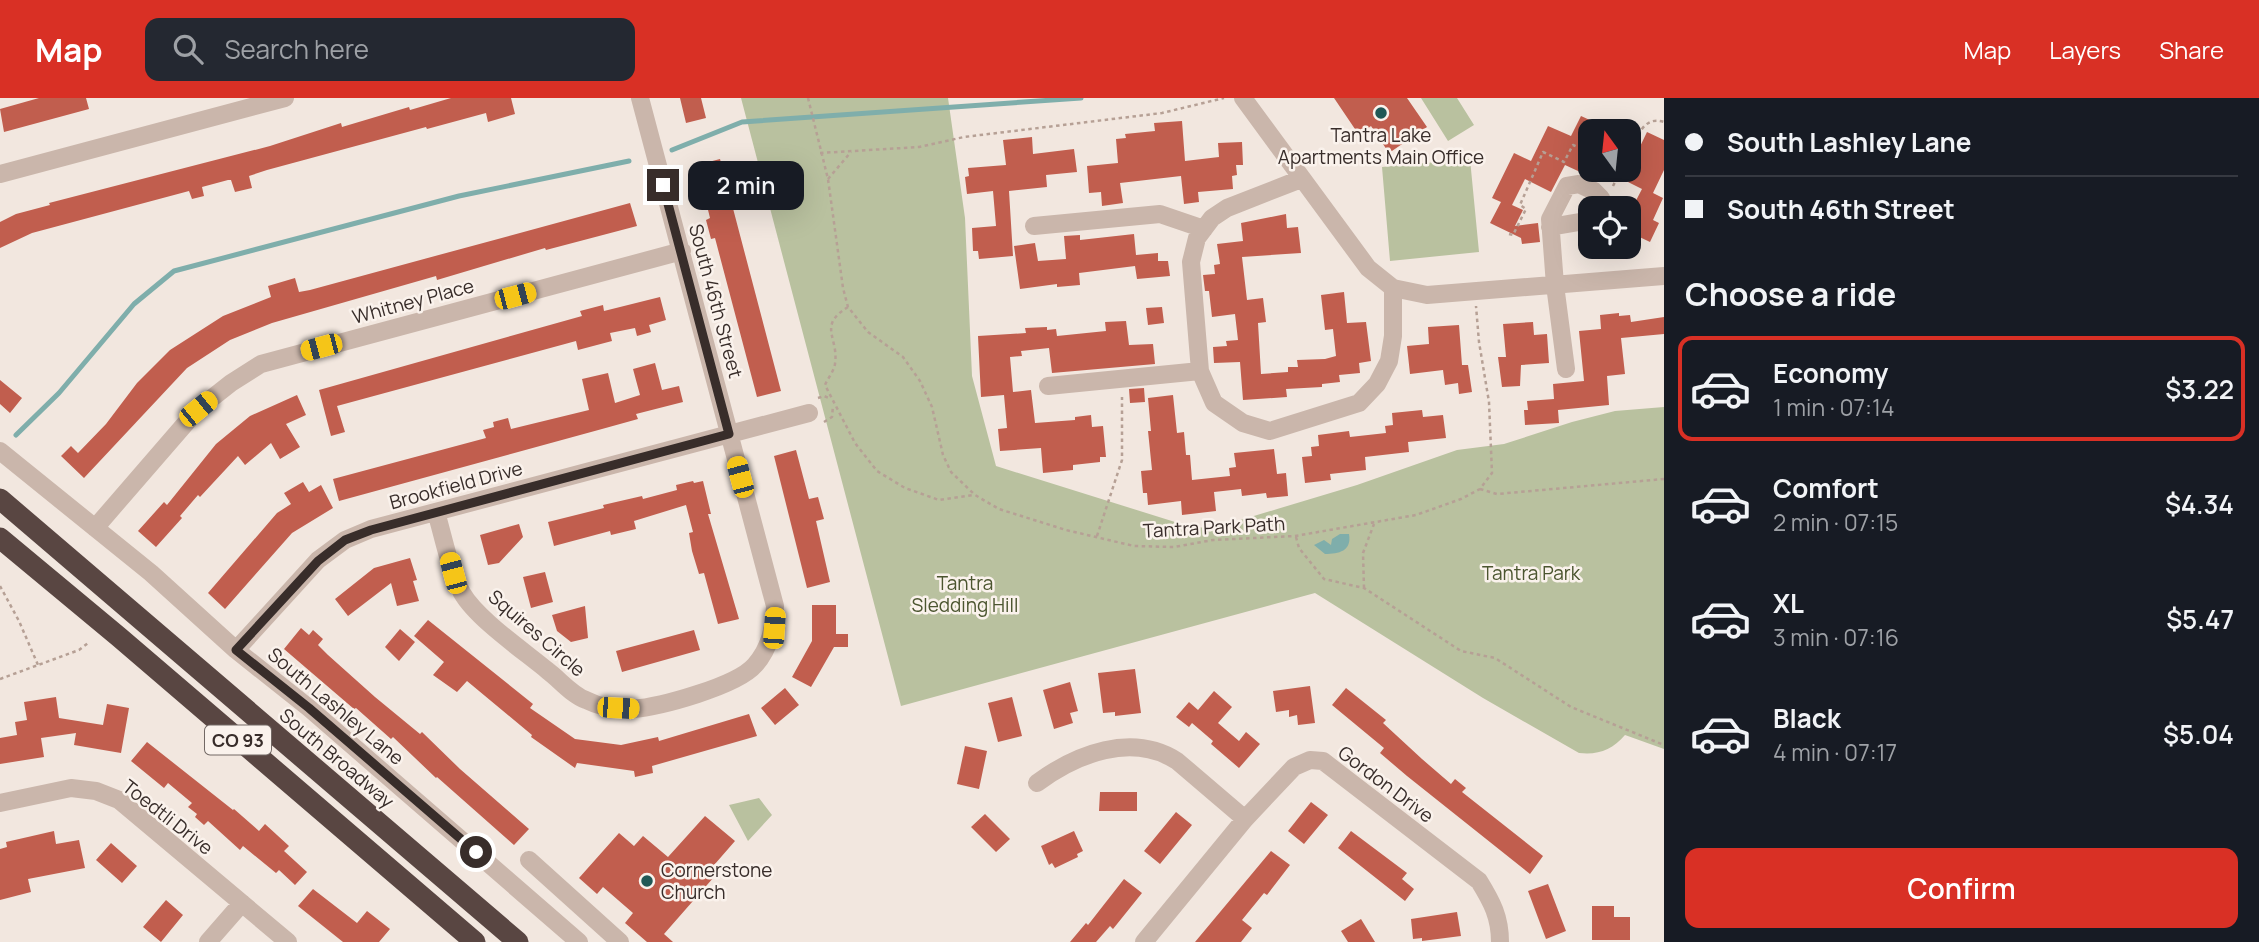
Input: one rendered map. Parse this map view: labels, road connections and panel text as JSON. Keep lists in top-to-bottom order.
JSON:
{
  "streets": {
    "highway": ["CO 93", "South Broadway"],
    "street": [
      "Whitney Place",
      "South 46th Street",
      "Brookfield Drive",
      "Squires Circle",
      "South Lashley Lane",
      "Gordon Drive",
      "Toedtli Drive"
    ],
    "path": ["Tantra Park Path"]
  },
  "crossings": [
    ["Whitney Place", "South 46th Street"],
    ["Whitney Place", "South Lashley Lane"],
    ["South 46th Street", "Brookfield Drive"],
    ["South 46th Street", "Squires Circle"],
    ["Brookfield Drive", "Squires Circle"],
    ["Brookfield Drive", "South Lashley Lane"]
  ],
  "parks": ["Tantra Park", "Tantra Sledding Hill"],
  "places": ["Tantra Lake Apartments Main Office", "Cornerstone Church"],
  "north": "top",
  "page": {
    "header": "Map",
    "search": "Search here",
    "nav": ["Map", "Layers", "Share"],
    "banner": ["South Lashley Lane", "South 46th Street"],
    "bubble": "2 min",
    "heading": "Choose a ride",
    "list": [
      {
        "name": "Economy",
        "note": "1 min · 07:14",
        "value": "$3.22"
      },
      {
        "name": "Comfort",
        "note": "2 min · 07:15",
        "value": "$4.34"
      },
      {
        "name": "XL",
        "note": "3 min · 07:16",
        "value": "$5.47"
      },
      {
        "name": "Black",
        "note": "4 min · 07:17",
        "value": "$5.04"
      }
    ],
    "buttons": "Confirm"
  }
}
